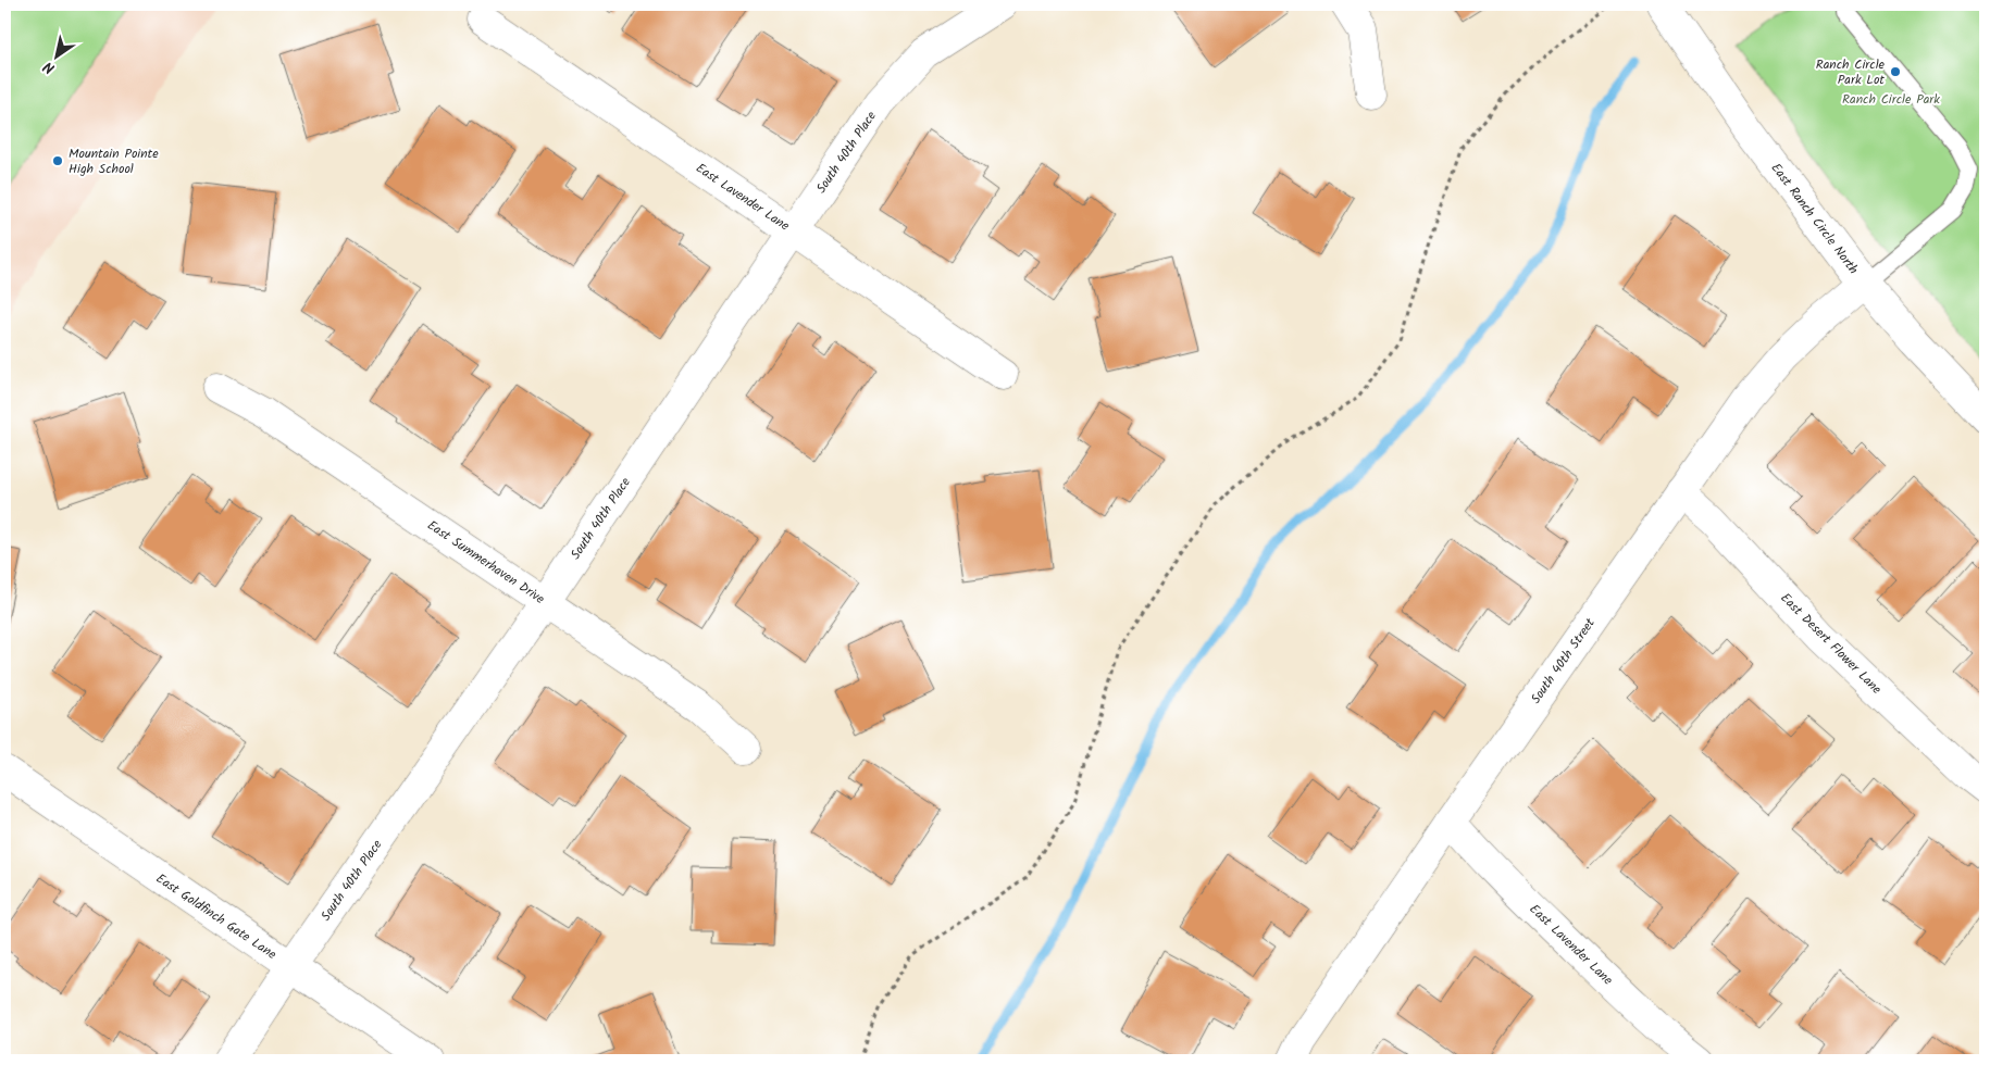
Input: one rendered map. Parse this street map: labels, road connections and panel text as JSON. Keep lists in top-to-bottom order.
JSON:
{
  "streets": {
    "street": [
      "South 40th Place",
      "East Lavender Lane",
      "East Ranch Circle North",
      "East Summerhaven Drive",
      "East Desert Flower Lane",
      "South 40th Street",
      "East Goldfinch Gate Lane"
    ]
  },
  "crossings": [
    ["South 40th Place", "East Lavender Lane"],
    ["South 40th Place", "East Summerhaven Drive"],
    ["South 40th Place", "East Goldfinch Gate Lane"],
    ["East Lavender Lane", "South 40th Street"],
    ["East Ranch Circle North", "South 40th Street"],
    ["East Desert Flower Lane", "South 40th Street"]
  ],
  "parks": ["Ranch Circle Park"],
  "places": ["Ranch Circle Park Lot", "Mountain Pointe High School"],
  "north": "bottom left"
}
